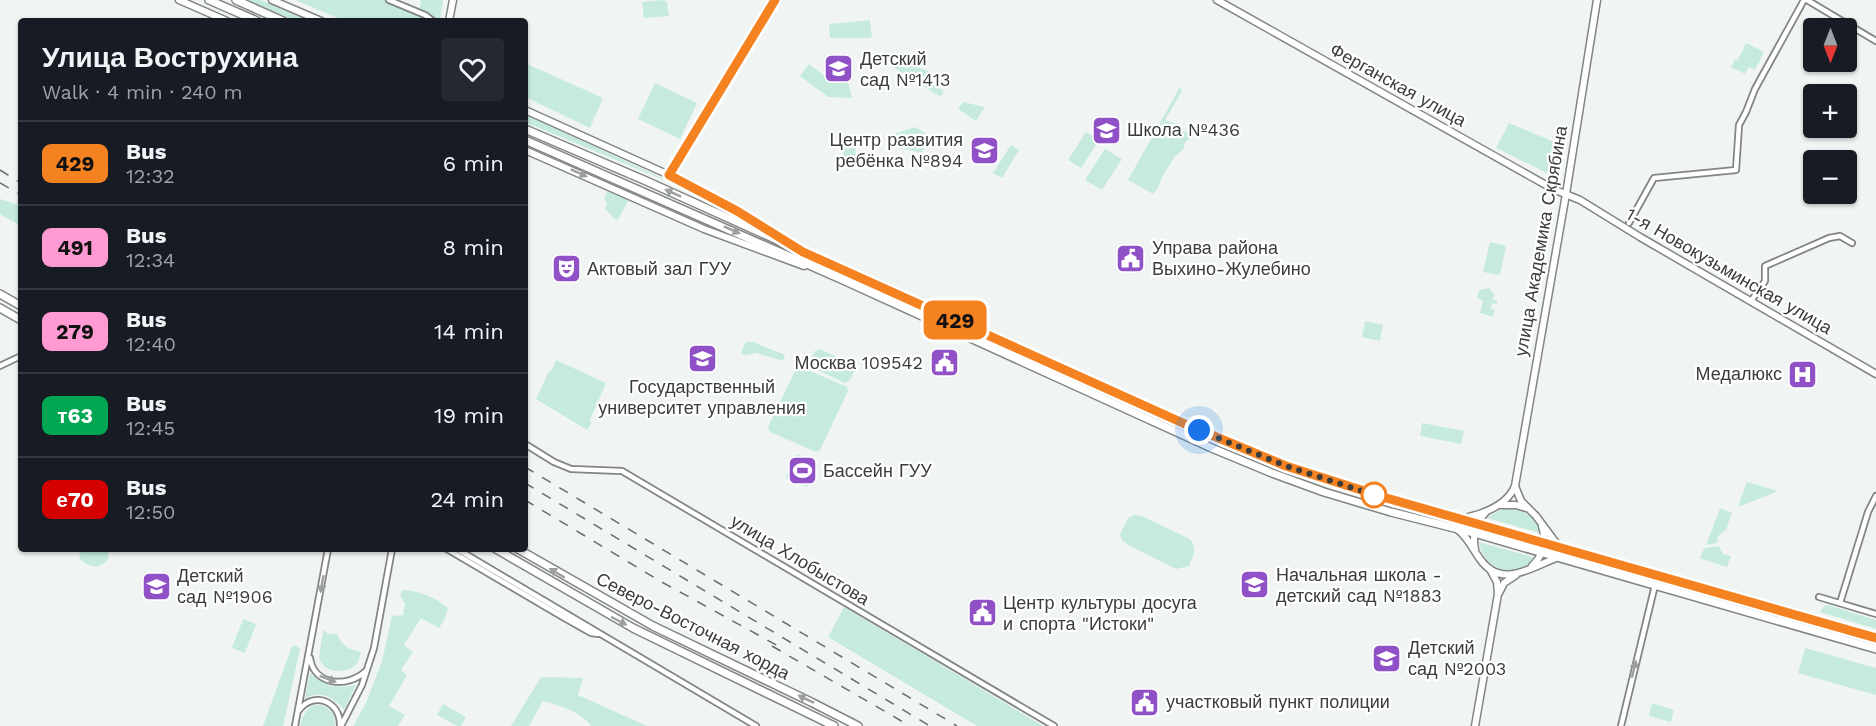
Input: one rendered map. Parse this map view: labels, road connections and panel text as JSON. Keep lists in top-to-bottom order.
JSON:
{
  "streets": {
    "main road": ["Северо-Восточная хорда"],
    "street": [
      "Ферганская улица",
      "улица Академика Скрябина",
      "1-я Новокузьминская улица",
      "улица Хлобыстова"
    ]
  },
  "crossings": [
    ["Ферганская улица", "улица Академика Скрябина"],
    ["Ферганская улица", "1-я Новокузьминская улица"],
    ["улица Академика Скрябина", "1-я Новокузьминская улица"]
  ],
  "places": {
    "school or university": [
      "Детский сад №1413",
      "Школа №436",
      "Центр развития ребёнка №894",
      "Государственный университет управления",
      "Начальная школа - детский сад №1883",
      "Детский сад №1906",
      "Детский сад №2003"
    ],
    "public building": [
      "Управа района Выхино-Жулебино",
      "Москва 109542",
      "Центр культуры досуга и спорта \"Истоки\"",
      "участковый пункт полиции"
    ],
    "theatre": ["Актовый зал ГУУ"],
    "hospital": ["Медалюкс"],
    "sports": ["Бассейн ГУУ"]
  },
  "lines": ["bus line 429"],
  "north": "bottom",
  "page": {
    "on_map": "429",
    "map_buttons": ["+", "−"],
    "heading": ["Улица Вострухина", "Walk · 4 min · 240 m"],
    "list": [
      {
        "mark": "429",
        "name": "Bus",
        "note": "12:32",
        "value": "6 min"
      },
      {
        "mark": "491",
        "name": "Bus",
        "note": "12:34",
        "value": "8 min"
      },
      {
        "mark": "279",
        "name": "Bus",
        "note": "12:40",
        "value": "14 min"
      },
      {
        "mark": "т63",
        "name": "Bus",
        "note": "12:45",
        "value": "19 min"
      },
      {
        "mark": "е70",
        "name": "Bus",
        "note": "12:50",
        "value": "24 min"
      }
    ]
  }
}
